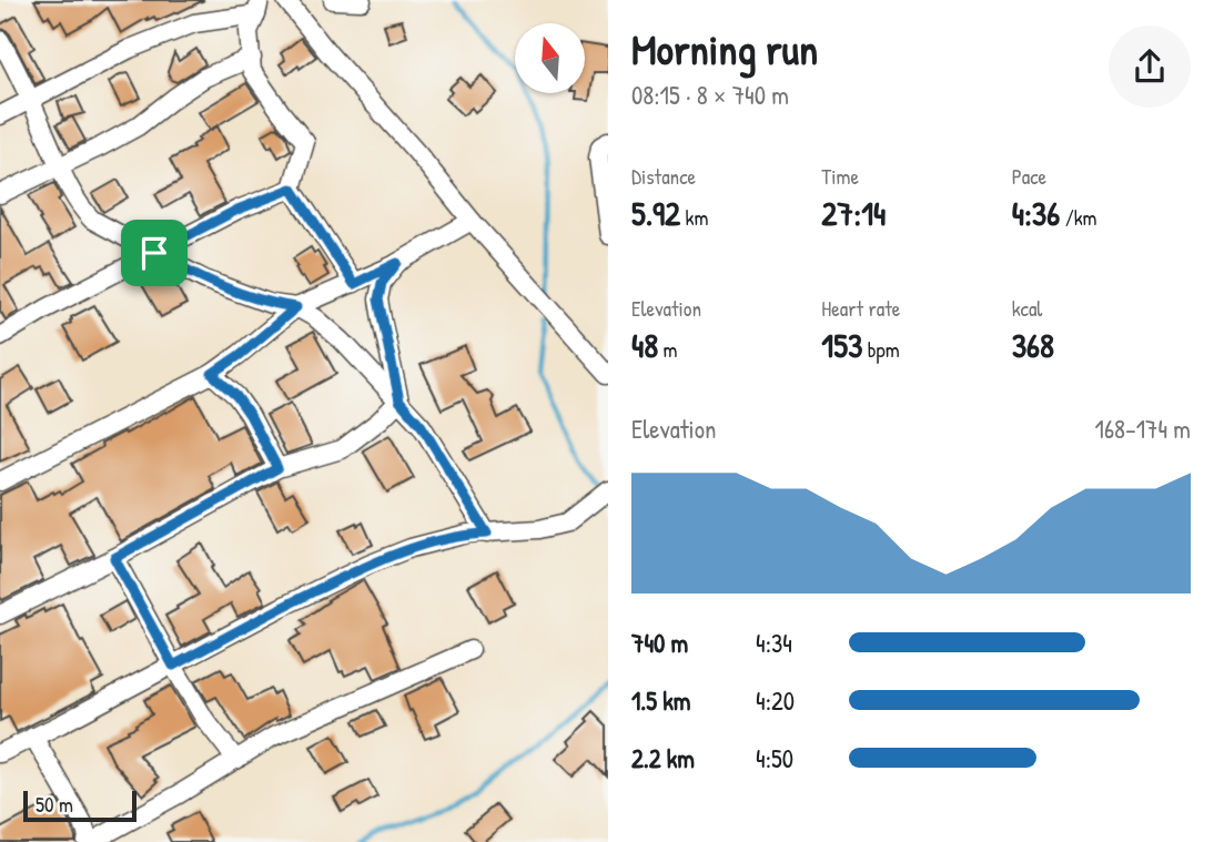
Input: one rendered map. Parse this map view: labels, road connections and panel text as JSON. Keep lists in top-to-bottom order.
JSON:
{
  "scale_bar": "50 m",
  "north": "top",
  "page": {
    "heading": ["Morning run", "08:15 · 8 × 740 m"],
    "stats": [
      ["Distance", "5.92 km"],
      ["Time", "27:14"],
      ["Pace", "4:36 /km"],
      ["Elevation", "48 m"],
      ["Heart rate", "153 bpm"],
      ["kcal", "368"]
    ],
    "chart": ["Elevation", "168–174 m"],
    "list": [
      {
        "name": "740 m",
        "note": "4:34"
      },
      {
        "name": "1.5 km",
        "note": "4:20"
      },
      {
        "name": "2.2 km",
        "note": "4:50"
      }
    ],
    "scale": "50 m"
  }
}
